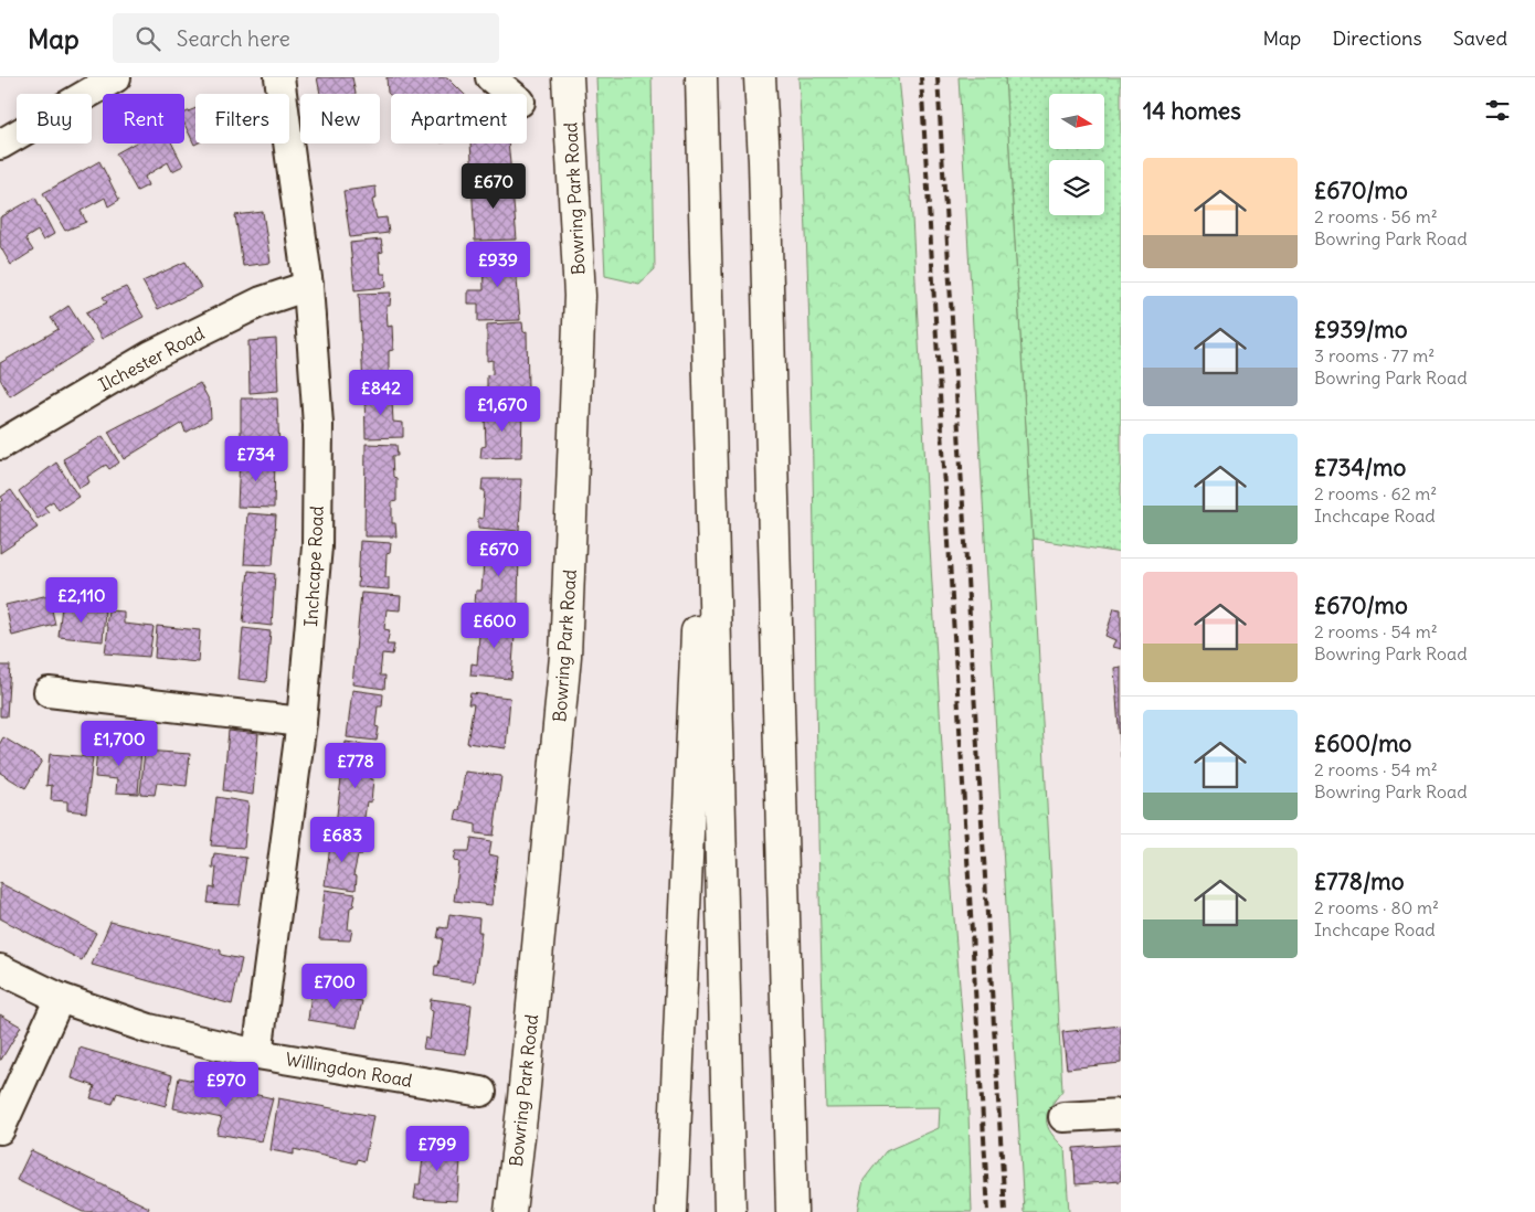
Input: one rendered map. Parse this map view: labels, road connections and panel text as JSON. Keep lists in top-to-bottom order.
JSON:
{
  "streets": {
    "main road": ["Bowring Park Road"],
    "street": ["Ilchester Road", "Inchcape Road", "Willingdon Road"]
  },
  "crossings": [
    ["Ilchester Road", "Inchcape Road"],
    ["Inchcape Road", "Willingdon Road"]
  ],
  "north": "right",
  "page": {
    "header": "Map",
    "search": "Search here",
    "nav": ["Map", "Directions", "Saved"],
    "heading": "14 homes",
    "chip": [
      "Buy",
      "Rent",
      "Filters",
      "New",
      "Apartment"
    ],
    "list": [
      {
        "name": "£670/mo",
        "note": "2 rooms · 56 m² · Bowring Park Road"
      },
      {
        "name": "£939/mo",
        "note": "3 rooms · 77 m² · Bowring Park Road"
      },
      {
        "name": "£734/mo",
        "note": "2 rooms · 62 m² · Inchcape Road"
      },
      {
        "name": "£670/mo",
        "note": "2 rooms · 54 m² · Bowring Park Road"
      },
      {
        "name": "£600/mo",
        "note": "2 rooms · 54 m² · Bowring Park Road"
      },
      {
        "name": "£778/mo",
        "note": "2 rooms · 80 m² · Inchcape Road"
      }
    ],
    "price": [
      "£670",
      "£939",
      "£842",
      "£1,670",
      "£734",
      "£670",
      "£2,110",
      "£600",
      "£1,700",
      "£778",
      "£683",
      "£700",
      "£970",
      "£799"
    ]
  }
}
